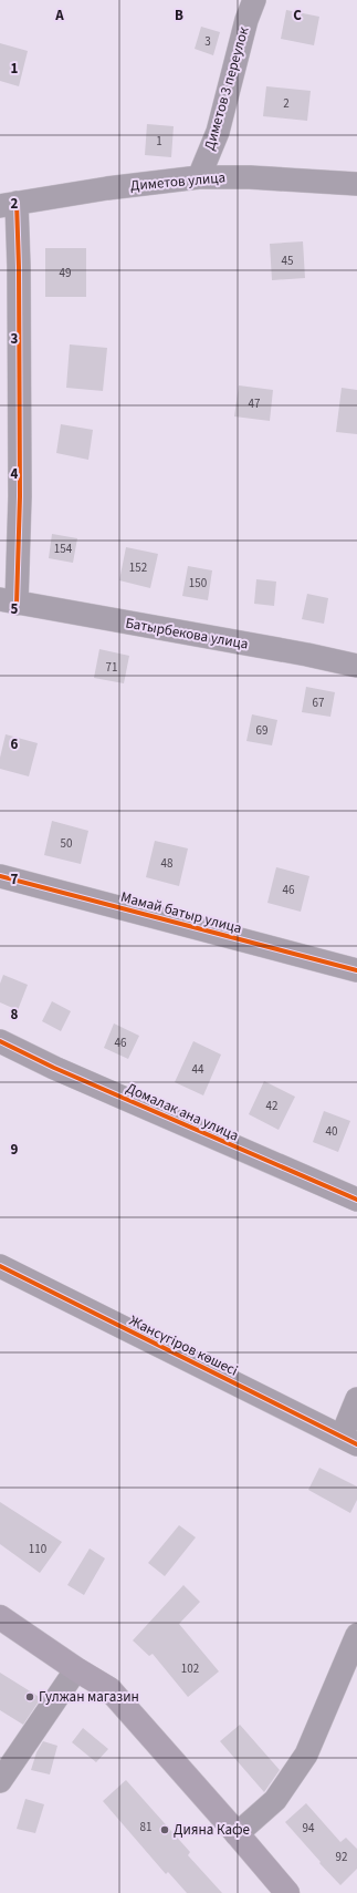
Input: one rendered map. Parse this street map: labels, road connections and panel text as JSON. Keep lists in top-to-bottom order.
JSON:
{
  "streets": {
    "street": [
      "Диметов 3 переулок",
      "Диметов улица",
      "Батырбекова улица",
      "Мамай батыр улица",
      "Домалак ана улица",
      "Жансүгіров көшесі"
    ]
  },
  "crossings": [
    ["Диметов 3 переулок", "Диметов улица"],
    ["Диметов улица", "Батырбекова улица"]
  ],
  "places": ["Гулжан магазин", "Дияна Кафе"],
  "house_numbers": [
    "3",
    "2",
    "1",
    "45",
    "49",
    "47",
    "154",
    "152",
    "150",
    "71",
    "67",
    "69",
    "50",
    "48",
    "46",
    "46",
    "44",
    "42",
    "40",
    "110",
    "102",
    "81",
    "94",
    "92"
  ],
  "grid": {
    "columns": ["A", "B", "C"],
    "rows": [
      "1",
      "2",
      "3",
      "4",
      "5",
      "6",
      "7",
      "8",
      "9"
    ]
  }
}
